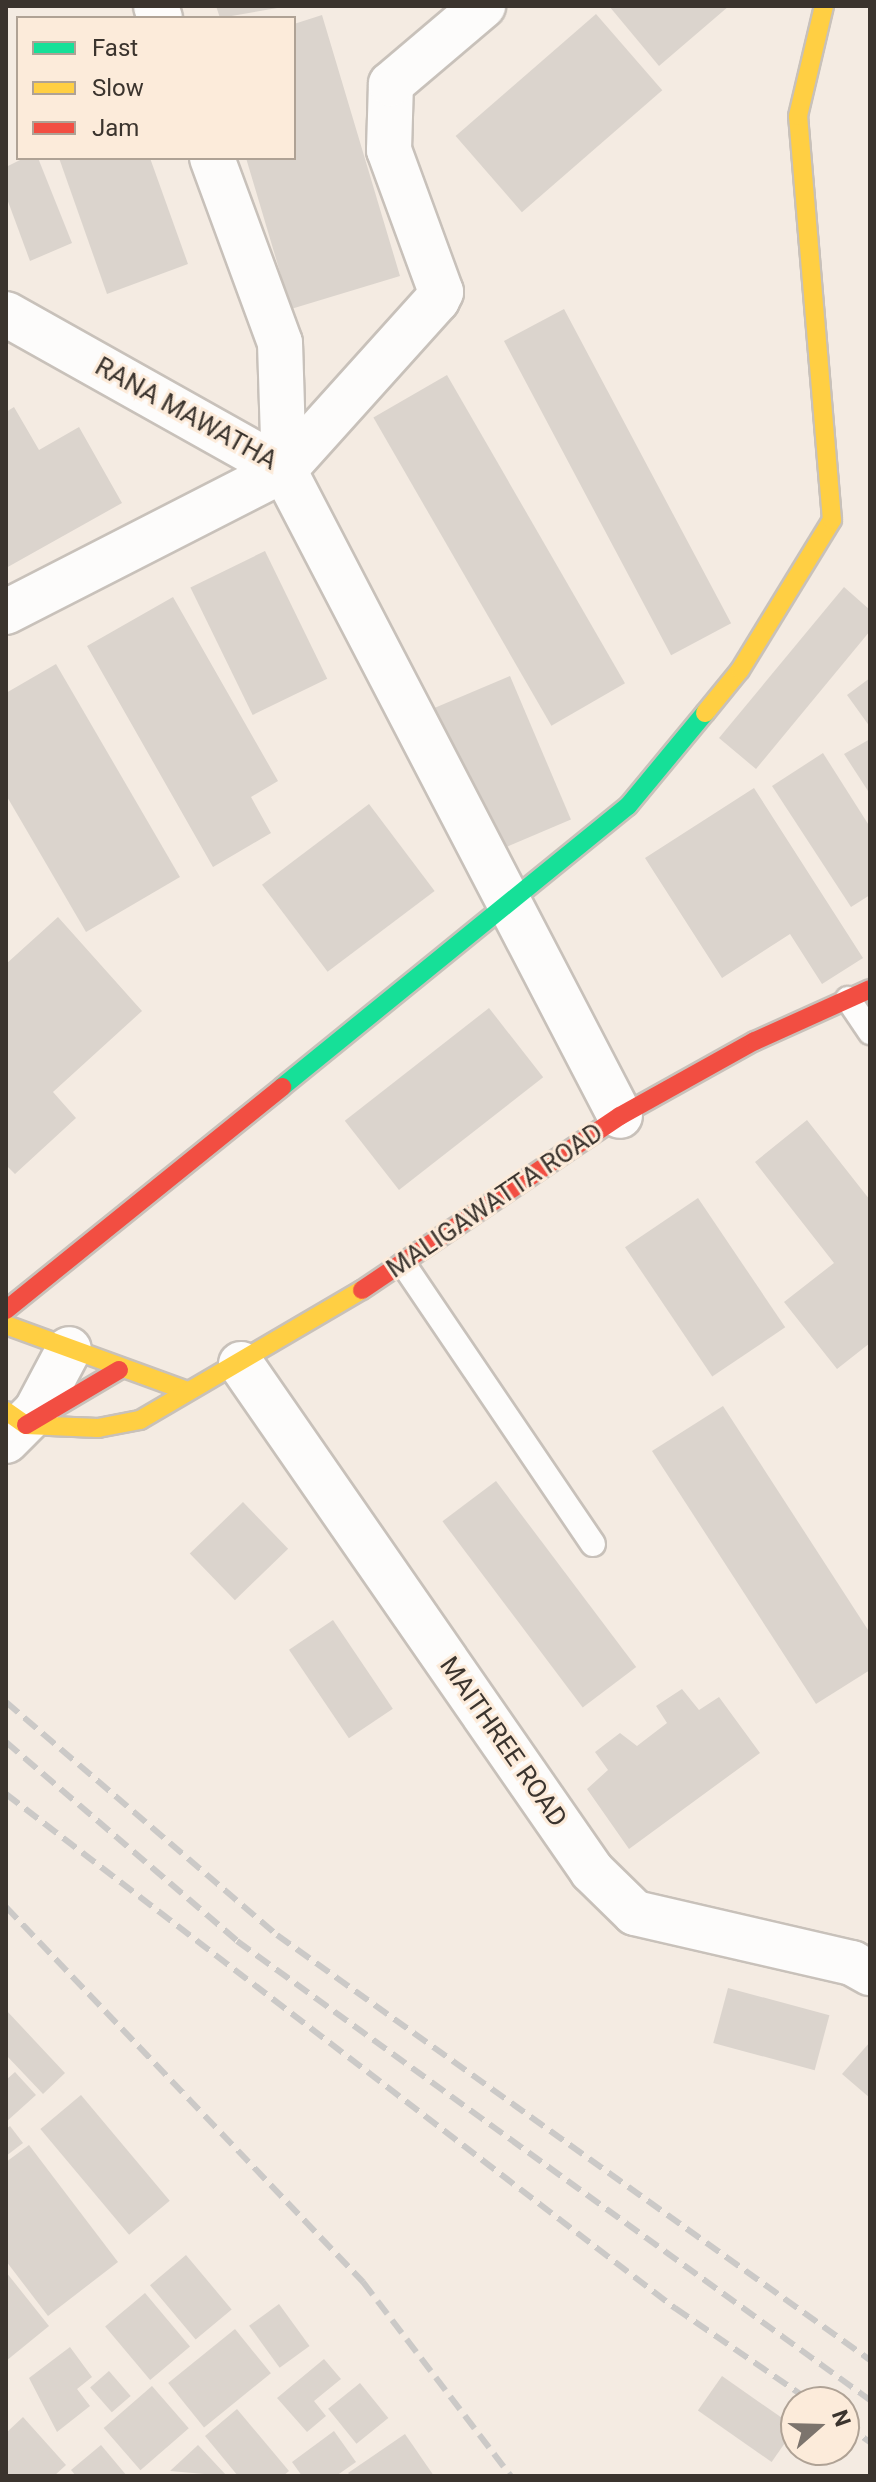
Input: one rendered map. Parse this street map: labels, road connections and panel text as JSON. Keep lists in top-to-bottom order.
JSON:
{
  "streets": {
    "street": ["RANA MAWATHA", "MALIGAWATTA ROAD", "MAITHREE ROAD"]
  },
  "crossings": [
    ["MALIGAWATTA ROAD", "MAITHREE ROAD"]
  ],
  "legend": ["Fast", "Slow", "Jam"],
  "north": "right"
}
